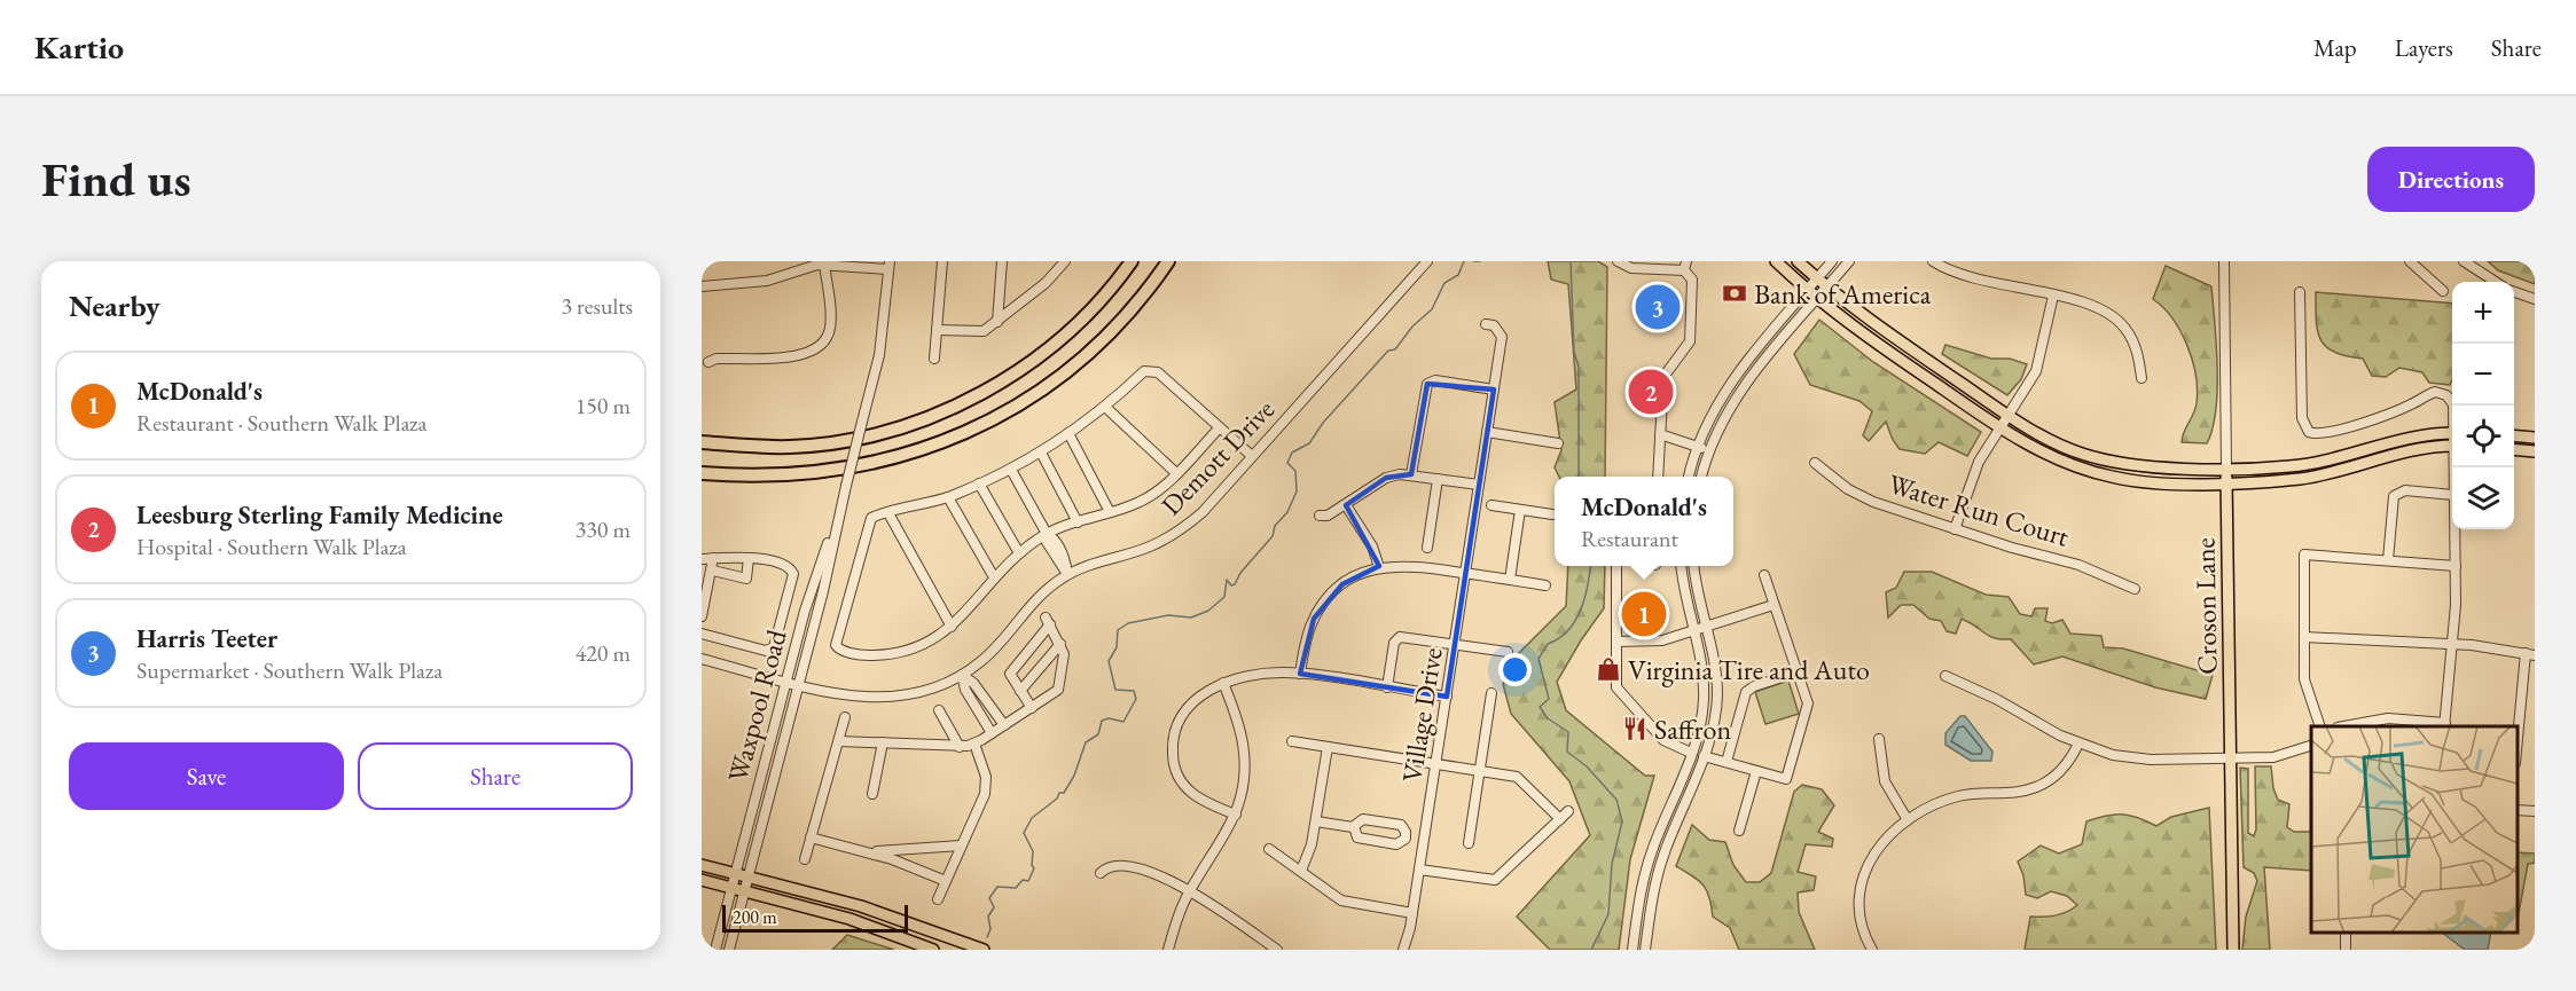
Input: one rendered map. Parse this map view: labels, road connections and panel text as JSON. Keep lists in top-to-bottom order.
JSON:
{
  "streets": {
    "main road": ["Croson Lane"],
    "street": [
      "Demott Drive",
      "Water Run Court",
      "Waxpool Road",
      "Village Drive"
    ]
  },
  "crossings": [
    ["Demott Drive", "Waxpool Road"]
  ],
  "places": {
    "bank": ["Bank of America"],
    "shop": ["Virginia Tire and Auto"],
    "restaurant": ["Saffron"]
  },
  "scale_bar": "200 m",
  "page": {
    "header": "Kartio",
    "nav": ["Map", "Layers", "Share"],
    "buttons": [
      "Directions",
      ["Save", "Share"]
    ],
    "title": "Find us",
    "heading": ["Nearby", "3 results"],
    "map_buttons": ["+", "−"],
    "pins": ["3", "2", "1"],
    "list": [
      {
        "mark": "1",
        "name": "McDonald's",
        "note": "Restaurant · Southern Walk Plaza",
        "value": "150 m"
      },
      {
        "mark": "2",
        "name": "Leesburg Sterling Family Medicine",
        "note": "Hospital · Southern Walk Plaza",
        "value": "330 m"
      },
      {
        "mark": "3",
        "name": "Harris Teeter",
        "note": "Supermarket · Southern Walk Plaza",
        "value": "420 m"
      }
    ],
    "popup": ["McDonald's", "Restaurant"],
    "scale": "200 m"
  }
}
